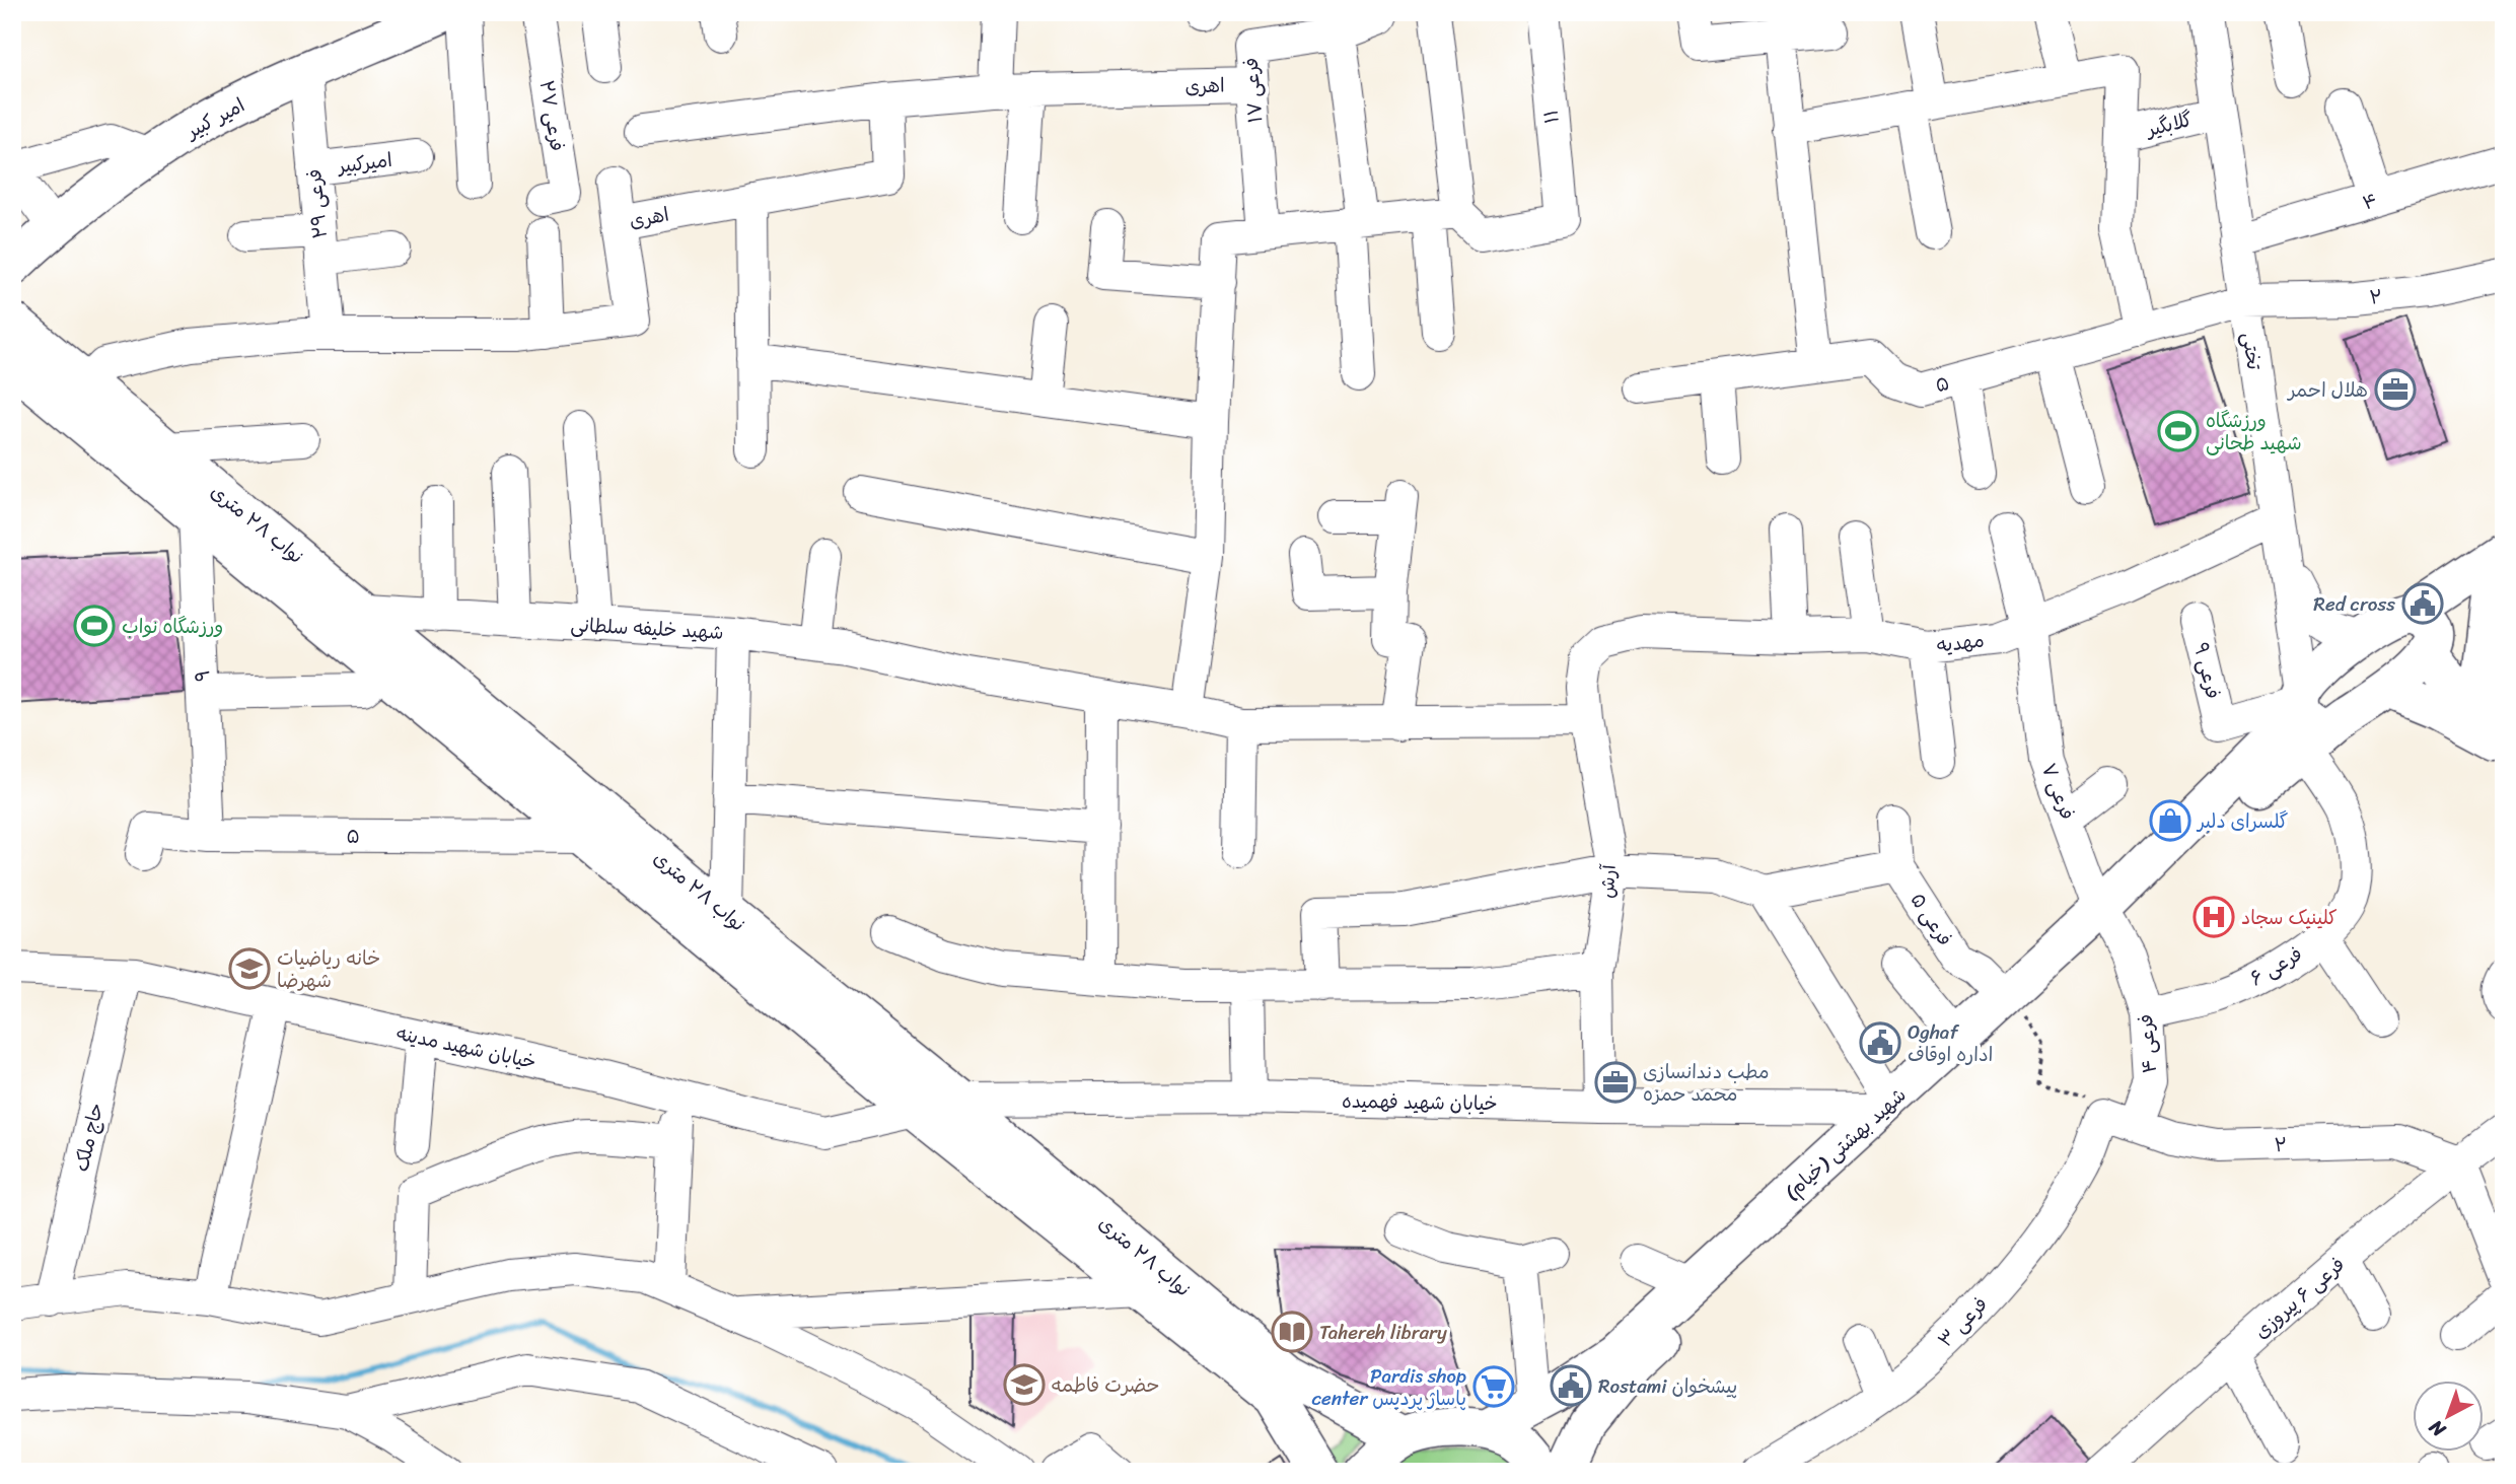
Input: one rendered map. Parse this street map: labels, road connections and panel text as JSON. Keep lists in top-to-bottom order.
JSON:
{
  "streets": {
    "main road": ["امیر کبیر", "نواب ۲۸ متری", "شهید بهشتی (خیام)"],
    "street": [
      "اهری",
      "فرعی ۱۷",
      "فرعی ۲۷",
      "۱۱",
      "گلابگیر",
      "امیرکبیر",
      "۴",
      "فرعی ۲۹",
      "۲",
      "تختی",
      "۵",
      "شهید خلیفه سلطانی",
      "مهدیه",
      "فرعی ۹",
      "۹",
      "فرعی ۷",
      "آرش",
      "فرعی ۵",
      "فرعی ۶",
      "فرعی ۴",
      "خیابان شهید مدینه",
      "خیابان شهید فهمیده",
      "حاج ملک",
      "فرعی ۶ پیروزی",
      "فرعی ۳"
    ]
  },
  "crossings": [
    ["اهری", "فرعی ۱۷"],
    ["اهری", "فرعی ۲۹"],
    ["اهری", "نواب ۲۸ متری"],
    ["امیر کبیر", "فرعی ۲۹"],
    ["گلابگیر", "تختی"],
    ["امیرکبیر", "فرعی ۲۹"],
    ["۴", "تختی"],
    ["۲", "تختی"],
    ["۲", "۵"],
    ["۲", "فرعی ۴"],
    ["۲", "فرعی ۶ پیروزی"],
    ["۲", "فرعی ۳"],
    ["تختی", "۵"],
    ["تختی", "مهدیه"],
    ["تختی", "فرعی ۹"],
    ["تختی", "فرعی ۶"],
    ["تختی", "شهید بهشتی (خیام)"],
    ["۵", "نواب ۲۸ متری"],
    ["۵", "۹"],
    ["نواب ۲۸ متری", "شهید خلیفه سلطانی"],
    ["نواب ۲۸ متری", "۹"],
    ["نواب ۲۸ متری", "خیابان شهید مدینه"],
    ["نواب ۲۸ متری", "خیابان شهید فهمیده"],
    ["مهدیه", "فرعی ۷"],
    ["مهدیه", "آرش"],
    ["فرعی ۹", "فرعی ۶"],
    ["فرعی ۹", "شهید بهشتی (خیام)"],
    ["فرعی ۷", "فرعی ۴"],
    ["فرعی ۷", "شهید بهشتی (خیام)"],
    ["آرش", "خیابان شهید فهمیده"],
    ["فرعی ۵", "شهید بهشتی (خیام)"],
    ["فرعی ۶", "فرعی ۴"],
    ["فرعی ۶", "شهید بهشتی (خیام)"],
    ["فرعی ۴", "شهید بهشتی (خیام)"],
    ["خیابان شهید مدینه", "حاج ملک"],
    ["خیابان شهید فهمیده", "شهید بهشتی (خیام)"]
  ],
  "places": {
    "office": ["هلال احمر", "مطب دندانسازی محمد حمزه"],
    "sports": ["ورزشگاه شهید طحانی", "ورزشگاه نواب"],
    "public building": ["Red cross", "Oghaf اداره اوقاف", "Rostami پیشخوان"],
    "shop": ["گلسرای دلبر"],
    "hospital": ["کلینیک سجاد"],
    "school or university": ["خانه ریاضیات شهرضا", "حضرت فاطمه"],
    "library": ["Tahereh library"],
    "supermarket": ["Pardis shop center پاساژ پردیس"]
  },
  "north": "bottom left"
}
